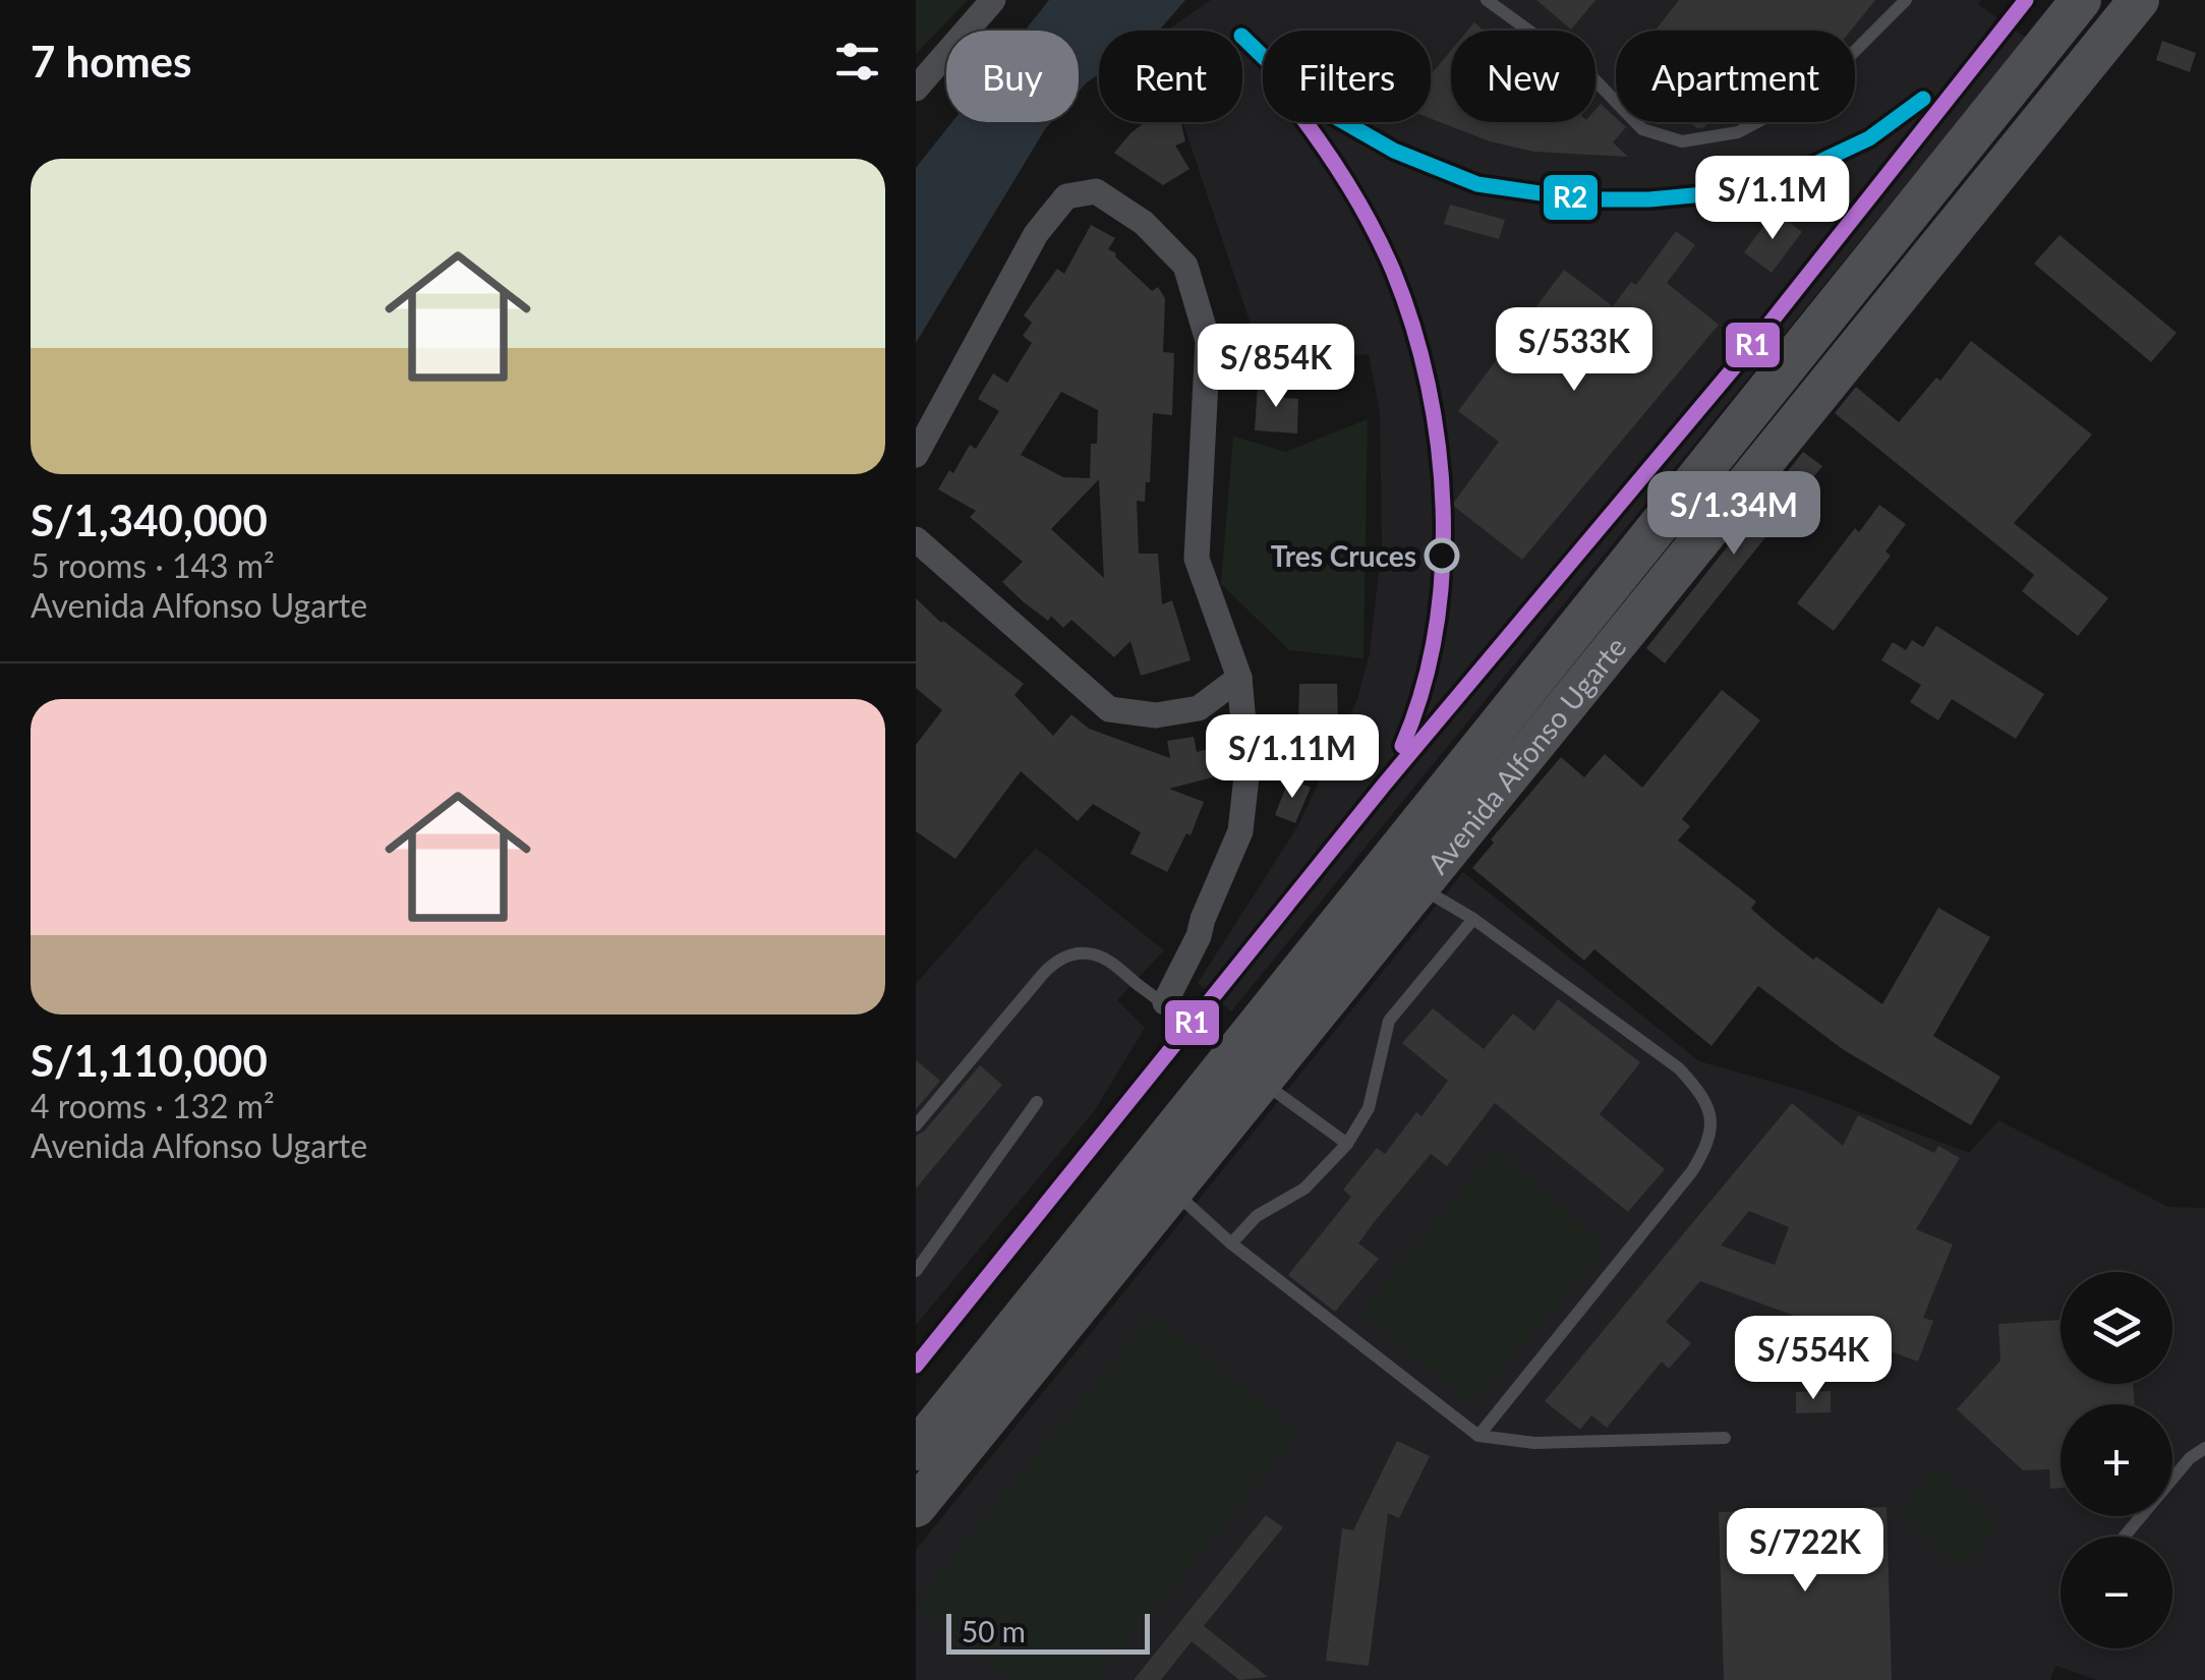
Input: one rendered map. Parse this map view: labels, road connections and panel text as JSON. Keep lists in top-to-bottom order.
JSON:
{
  "streets": {
    "main road": ["Avenida Alfonso Ugarte"]
  },
  "places": ["Tres Cruces"],
  "lines": ["transit line R1", "transit line R2"],
  "scale_bar": "50 m",
  "page": {
    "heading": "7 homes",
    "chip": [
      "Buy",
      "Rent",
      "Filters",
      "New",
      "Apartment"
    ],
    "list": [
      {
        "name": "S/1,340,000",
        "note": "5 rooms · 143 m² · Avenida Alfonso Ugarte"
      },
      {
        "name": "S/1,110,000",
        "note": "4 rooms · 132 m² · Avenida Alfonso Ugarte"
      }
    ],
    "price": [
      "S/1.1M",
      "S/533K",
      "S/854K",
      "S/1.34M",
      "S/1.11M",
      "S/554K",
      "S/722K"
    ],
    "map_buttons": ["+", "−"],
    "scale": "50 m"
  }
}
